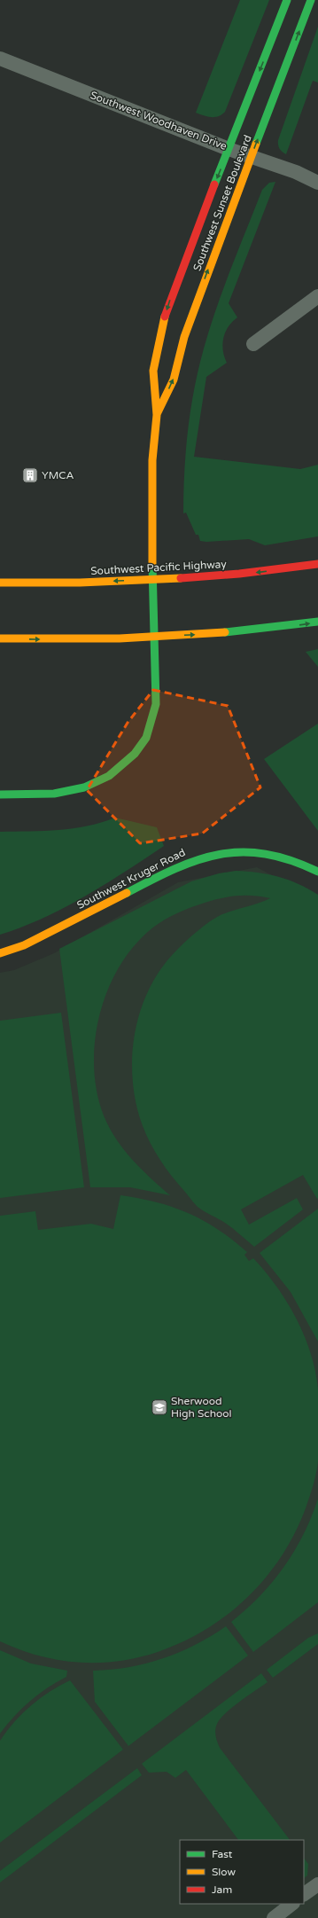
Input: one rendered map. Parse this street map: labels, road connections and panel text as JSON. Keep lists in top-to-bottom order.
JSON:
{
  "streets": {
    "main road": ["Southwest Sunset Boulevard", "Southwest Pacific Highway", "Southwest Kruger Road"],
    "street": ["Southwest Woodhaven Drive"]
  },
  "crossings": [
    ["Southwest Woodhaven Drive", "Southwest Sunset Boulevard"],
    ["Southwest Sunset Boulevard", "Southwest Pacific Highway"]
  ],
  "places": {
    "building": ["YMCA"],
    "school or university": ["Sherwood High School"]
  },
  "legend": ["Fast", "Slow", "Jam"]
}
